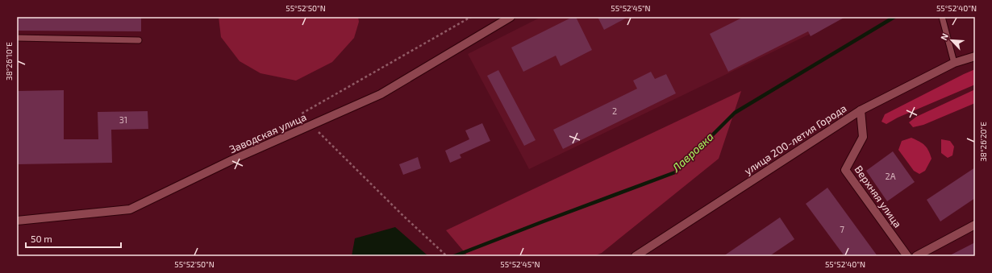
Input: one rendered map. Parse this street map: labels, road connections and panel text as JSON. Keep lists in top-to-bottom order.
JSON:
{
  "streets": {
    "street": ["Заводская улица", "улица 200-летия Города", "Верхняя улица"]
  },
  "crossings": [
    ["улица 200-летия Города", "Верхняя улица"]
  ],
  "water": ["Лавровка"],
  "house_numbers": [
    "2",
    "31",
    "2А",
    "7"
  ],
  "scale_bar": "50 m",
  "north": "top left",
  "coordinates": [
    "55°52'50\"N",
    "55°52'45\"N",
    "55°52'40\"N",
    "38°26'10\"E",
    "38°26'20\"E"
  ]
}
